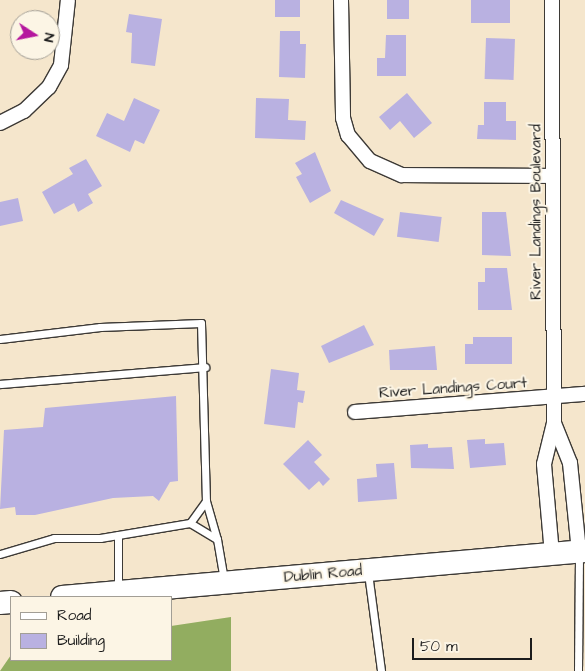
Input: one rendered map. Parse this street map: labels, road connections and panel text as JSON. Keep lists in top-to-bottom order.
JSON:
{
  "streets": {
    "main road": ["Dublin Road"],
    "street": ["River Landings Boulevard", "River Landings Court"]
  },
  "crossings": [
    ["River Landings Boulevard", "River Landings Court"],
    ["River Landings Boulevard", "Dublin Road"]
  ],
  "legend": ["Road", "Building"],
  "scale_bar": "50 m",
  "north": "right"
}
